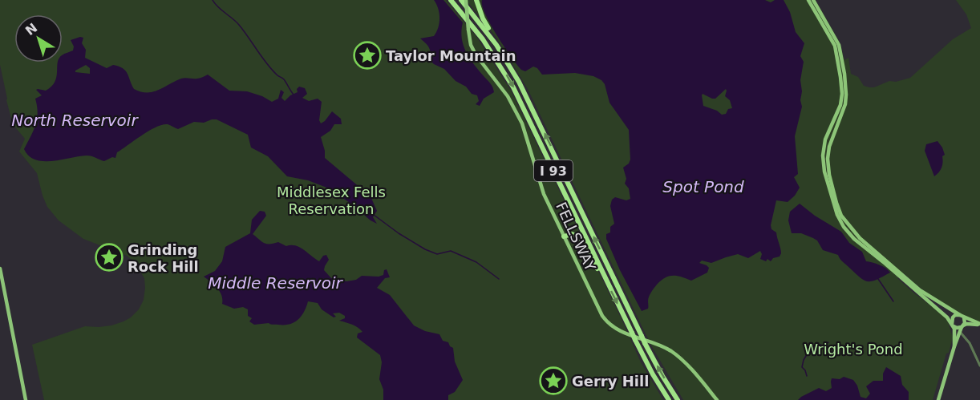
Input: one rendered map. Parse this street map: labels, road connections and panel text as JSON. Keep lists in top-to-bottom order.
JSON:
{
  "streets": {
    "highway": ["I 93"],
    "main road": ["FELLSWAY"]
  },
  "water": ["North Reservoir", "Spot Pond", "Middle Reservoir"],
  "parks": ["Middlesex Fells Reservation", "Wright's Pond"],
  "places": {
    "place": ["Taylor Mountain", "Grinding Rock Hill", "Gerry Hill"]
  },
  "north": "top left"
}
